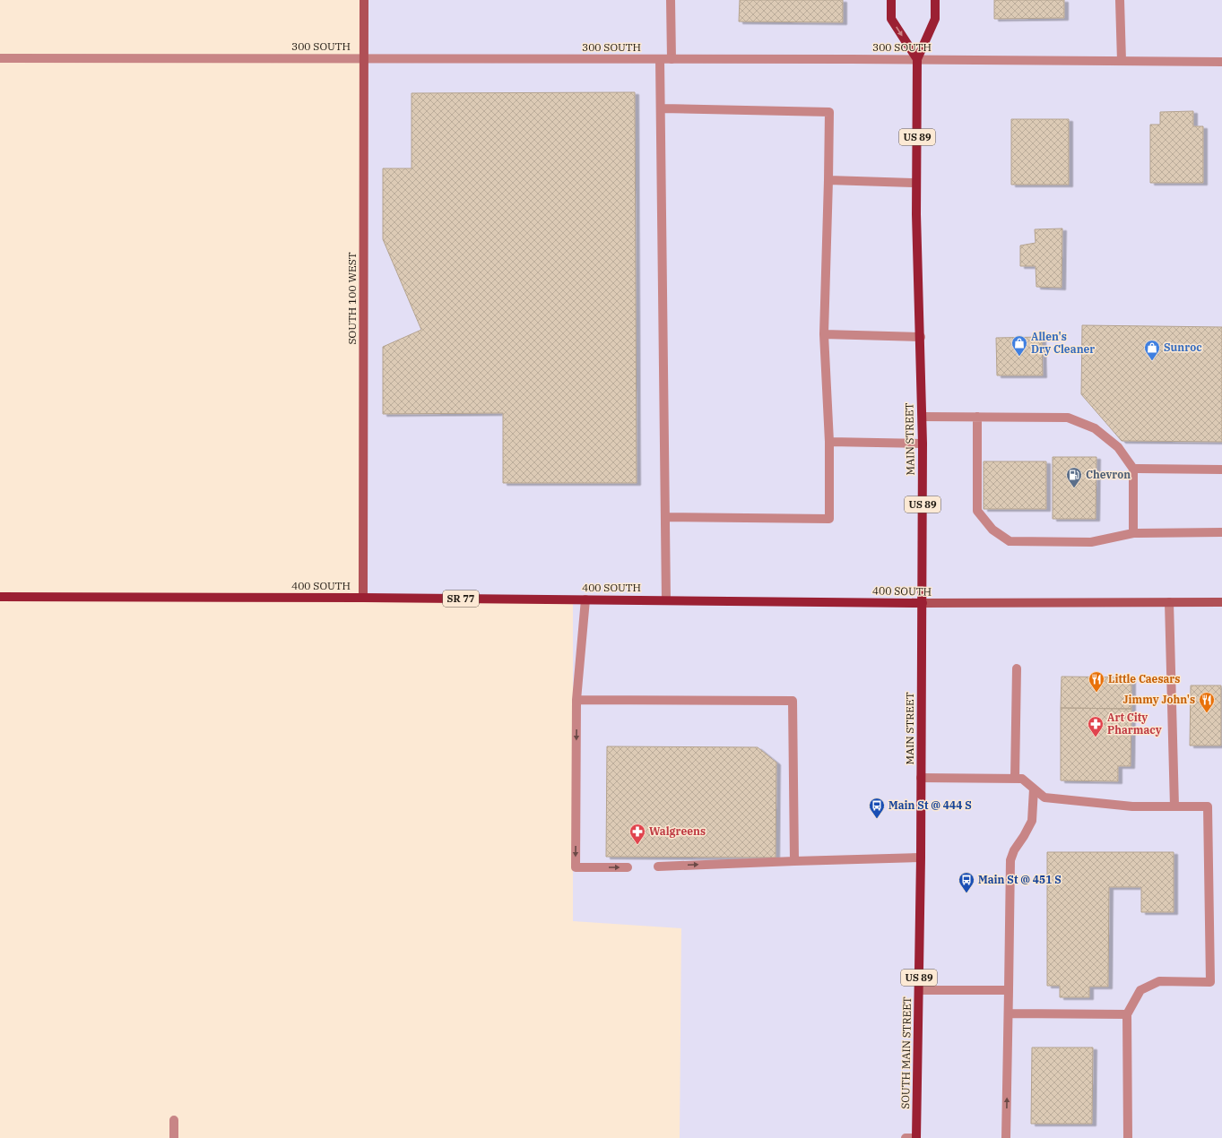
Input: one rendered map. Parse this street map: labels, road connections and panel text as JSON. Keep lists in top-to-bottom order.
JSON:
{
  "streets": {
    "main road": [
      "US 89",
      "MAIN STREET",
      "400 SOUTH",
      "SR 77",
      "SOUTH MAIN STREET"
    ],
    "street": ["300 SOUTH", "SOUTH 100 WEST"]
  },
  "crossings": [
    ["300 SOUTH", "SOUTH 100 WEST"],
    ["300 SOUTH", "MAIN STREET"],
    ["SOUTH 100 WEST", "400 SOUTH"],
    ["MAIN STREET", "400 SOUTH"],
    ["MAIN STREET", "SOUTH MAIN STREET"]
  ],
  "places": {
    "shop": ["Allen's Dry Cleaner", "Sunroc"],
    "fuel station": ["Chevron"],
    "restaurant": ["Little Caesars", "Jimmy John's"],
    "pharmacy": ["Art City Pharmacy", "Walgreens"],
    "bus stop": ["Main St @ 444 S", "Main St @ 451 S"]
  }
}
